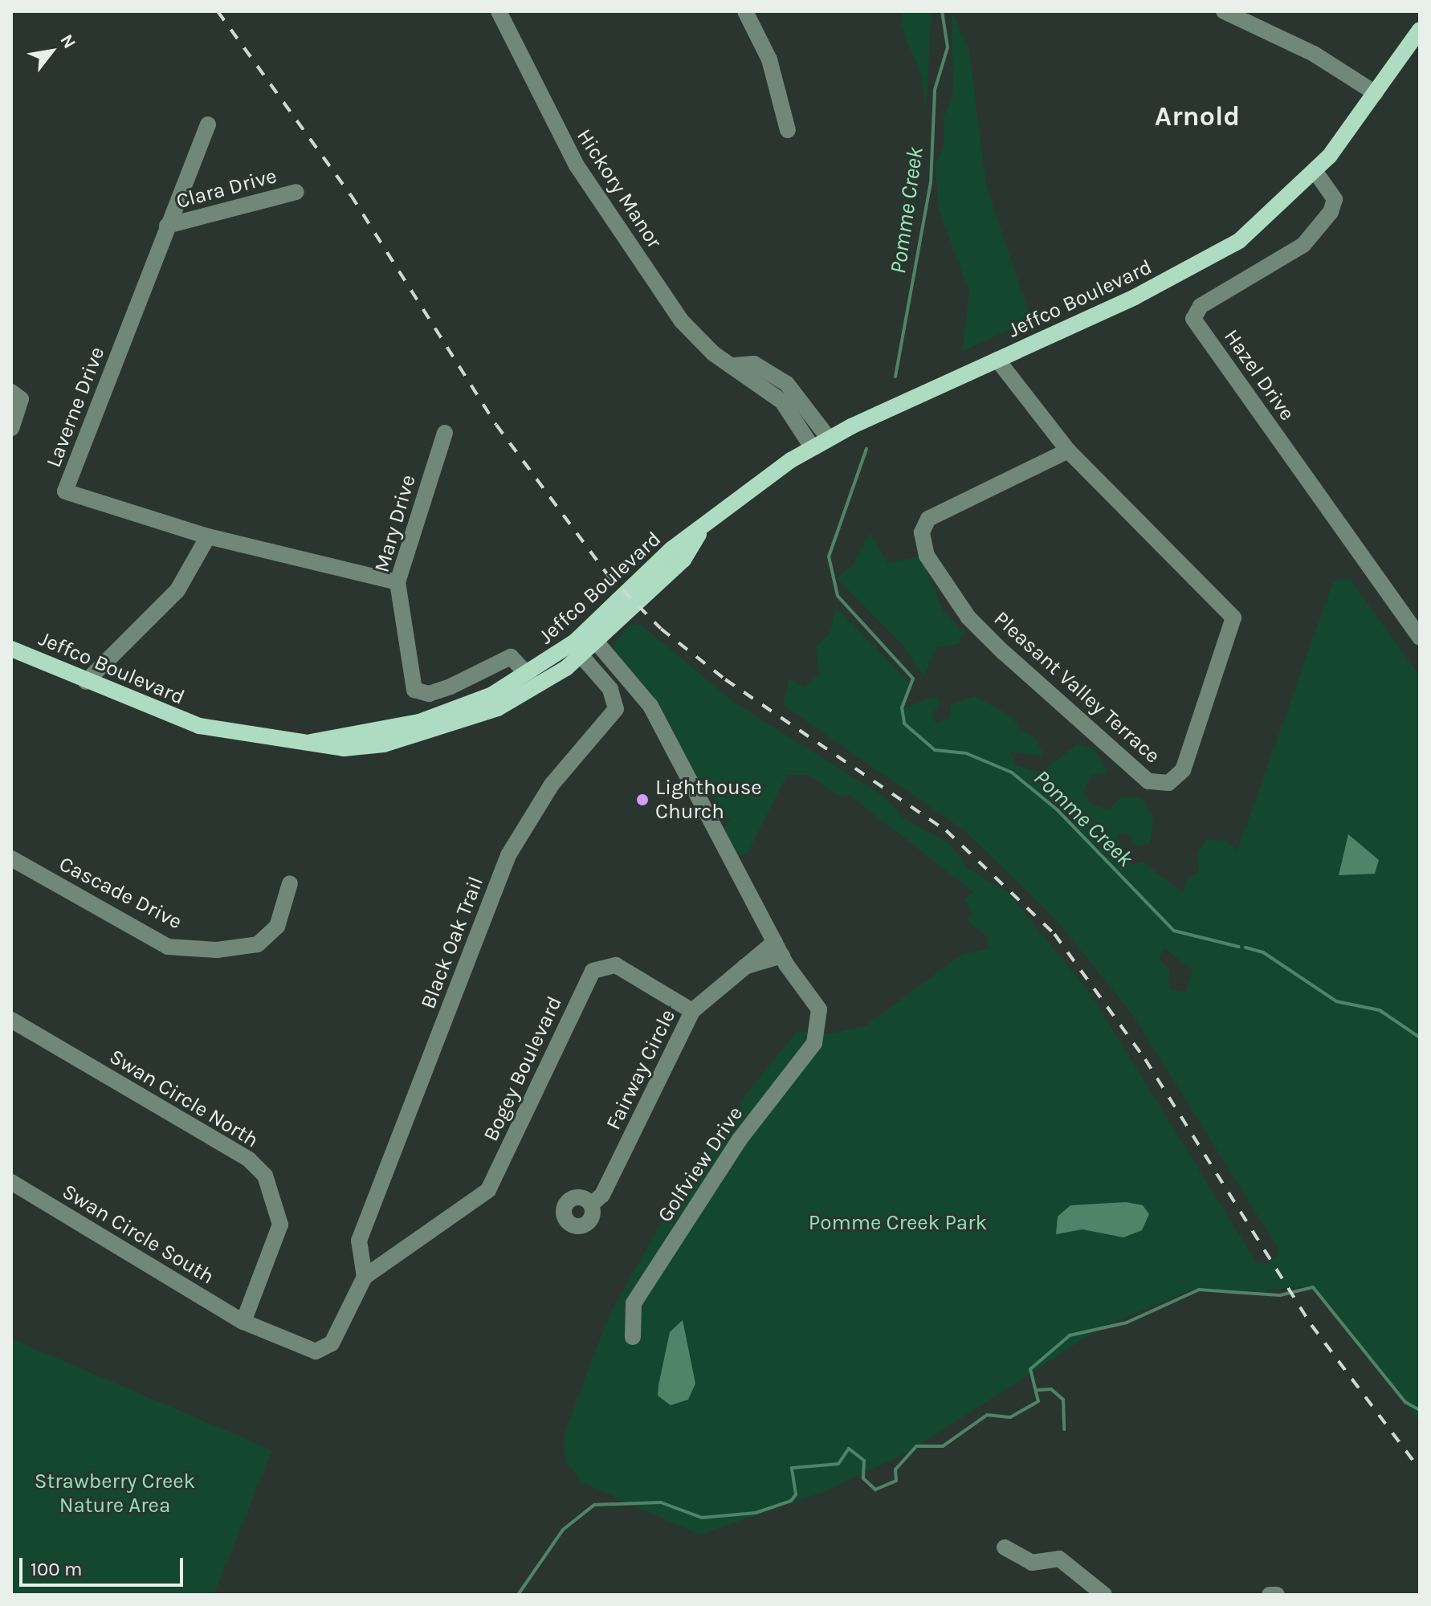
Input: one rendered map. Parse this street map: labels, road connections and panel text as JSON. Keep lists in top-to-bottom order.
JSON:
{
  "streets": {
    "main road": ["Jeffco Boulevard"],
    "street": [
      "Clara Drive",
      "Hickory Manor",
      "Hazel Drive",
      "Laverne Drive",
      "Mary Drive",
      "Pleasant Valley Terrace",
      "Cascade Drive",
      "Black Oak Trail",
      "Bogey Boulevard",
      "Fairway Circle",
      "Swan Circle North",
      "Golfview Drive",
      "Swan Circle South"
    ]
  },
  "crossings": [
    ["Clara Drive", "Laverne Drive"],
    ["Hickory Manor", "Jeffco Boulevard"],
    ["Jeffco Boulevard", "Hazel Drive"],
    ["Jeffco Boulevard", "Mary Drive"],
    ["Jeffco Boulevard", "Pleasant Valley Terrace"],
    ["Jeffco Boulevard", "Black Oak Trail"],
    ["Laverne Drive", "Mary Drive"],
    ["Black Oak Trail", "Bogey Boulevard"],
    ["Bogey Boulevard", "Fairway Circle"],
    ["Bogey Boulevard", "Swan Circle North"],
    ["Bogey Boulevard", "Swan Circle South"],
    ["Fairway Circle", "Golfview Drive"],
    ["Swan Circle North", "Swan Circle South"]
  ],
  "districts": ["Arnold"],
  "water": ["Pomme Creek"],
  "parks": ["Pomme Creek Park", "Strawberry Creek Nature Area"],
  "places": ["Lighthouse Church"],
  "scale_bar": "100 m",
  "north": "top right"
}
